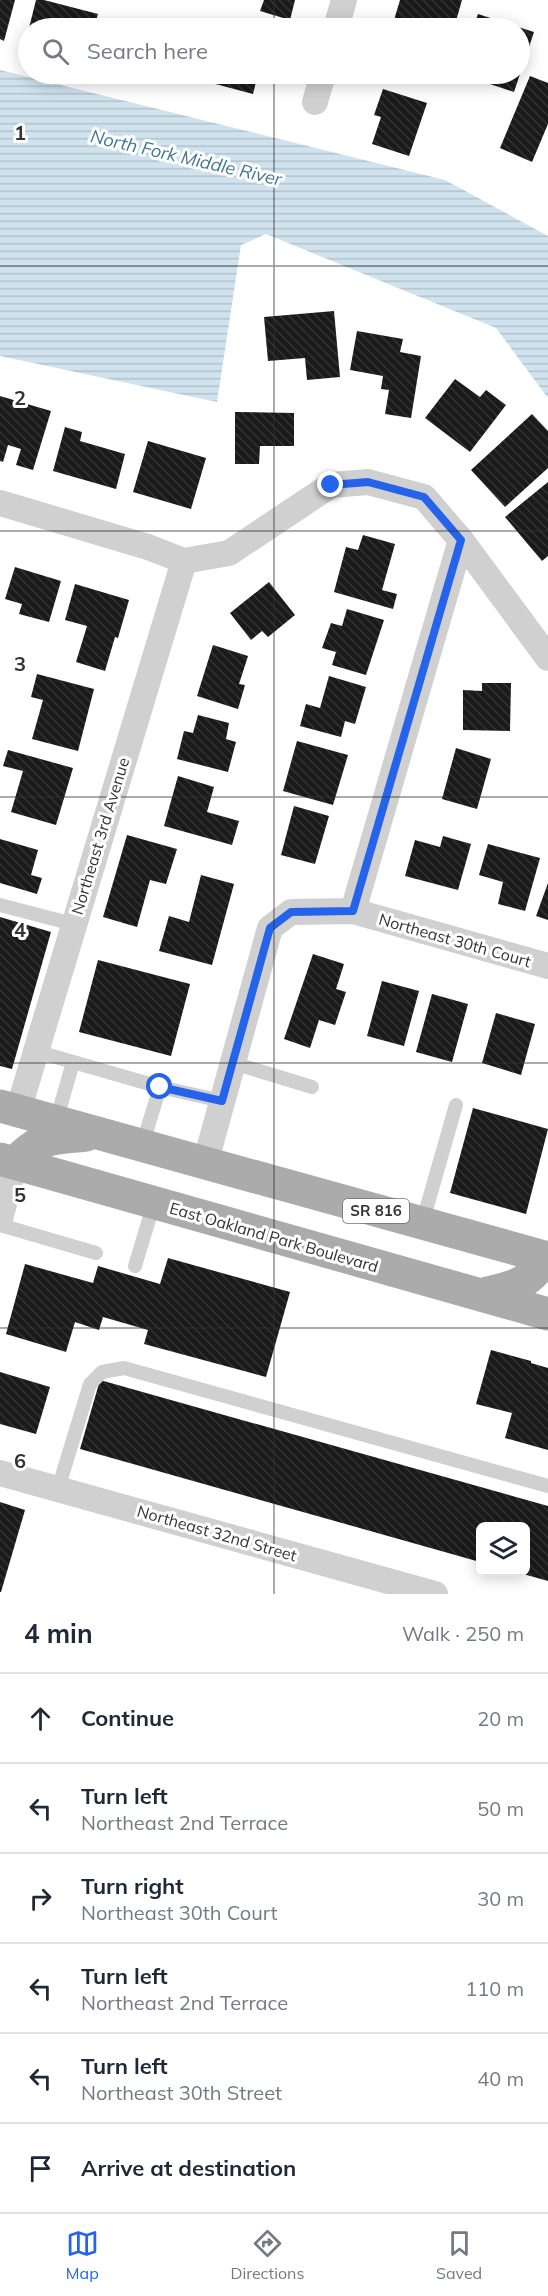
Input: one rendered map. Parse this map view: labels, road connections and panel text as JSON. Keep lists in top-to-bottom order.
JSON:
{
  "streets": {
    "main road": ["SR 816", "East Oakland Park Boulevard"],
    "street": ["Northeast 3rd Avenue", "Northeast 30th Court", "Northeast 32nd Street"]
  },
  "crossings": [
    ["Northeast 3rd Avenue", "SR 816"]
  ],
  "water": ["North Fork Middle River"],
  "page": {
    "search": "Search here",
    "heading": ["4 min", "Walk · 250 m"],
    "list": [
      ["Continue", "20 m"],
      ["Turn left", "Northeast 2nd Terrace", "50 m"],
      ["Turn right", "Northeast 30th Court", "30 m"],
      ["Turn left", "Northeast 2nd Terrace", "110 m"],
      ["Turn left", "Northeast 30th Street", "40 m"],
      "Arrive at destination"
    ],
    "nav": ["Map", "Directions", "Saved"]
  },
  "grid": {
    "rows": [
      "1",
      "2",
      "3",
      "4",
      "5",
      "6"
    ]
  }
}
